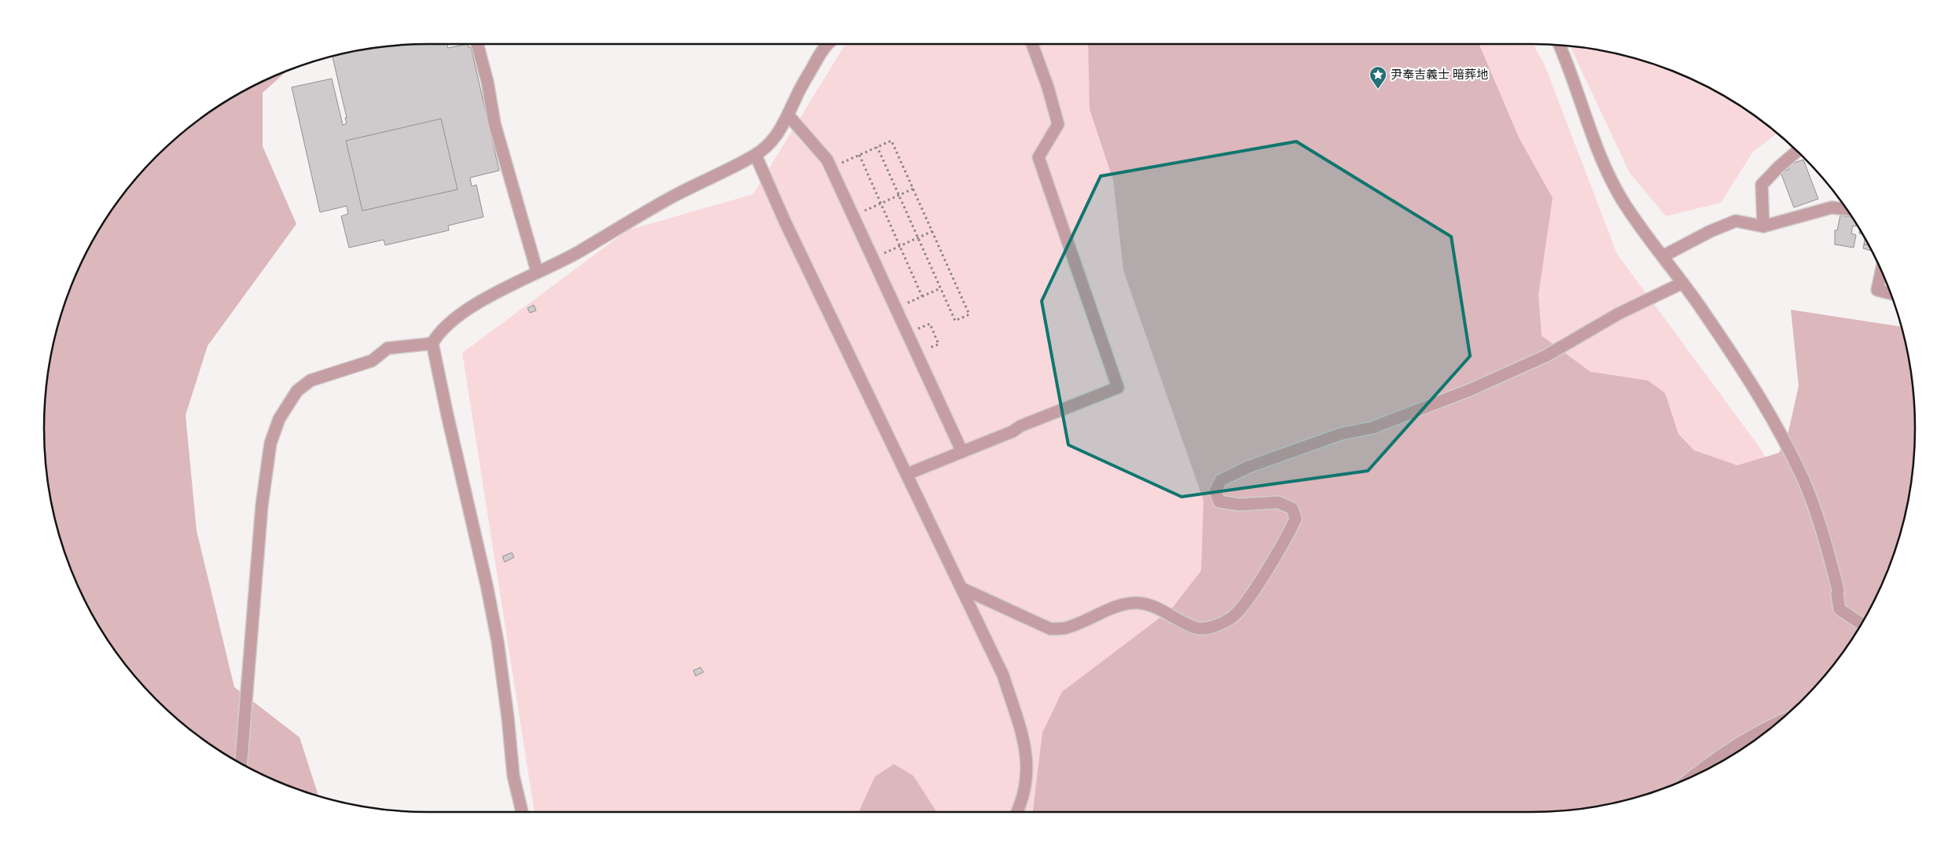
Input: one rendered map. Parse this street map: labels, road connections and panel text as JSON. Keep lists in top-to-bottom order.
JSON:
{
  "places": {
    "place": ["尹奉吉義士 暗葬地"]
  }
}
